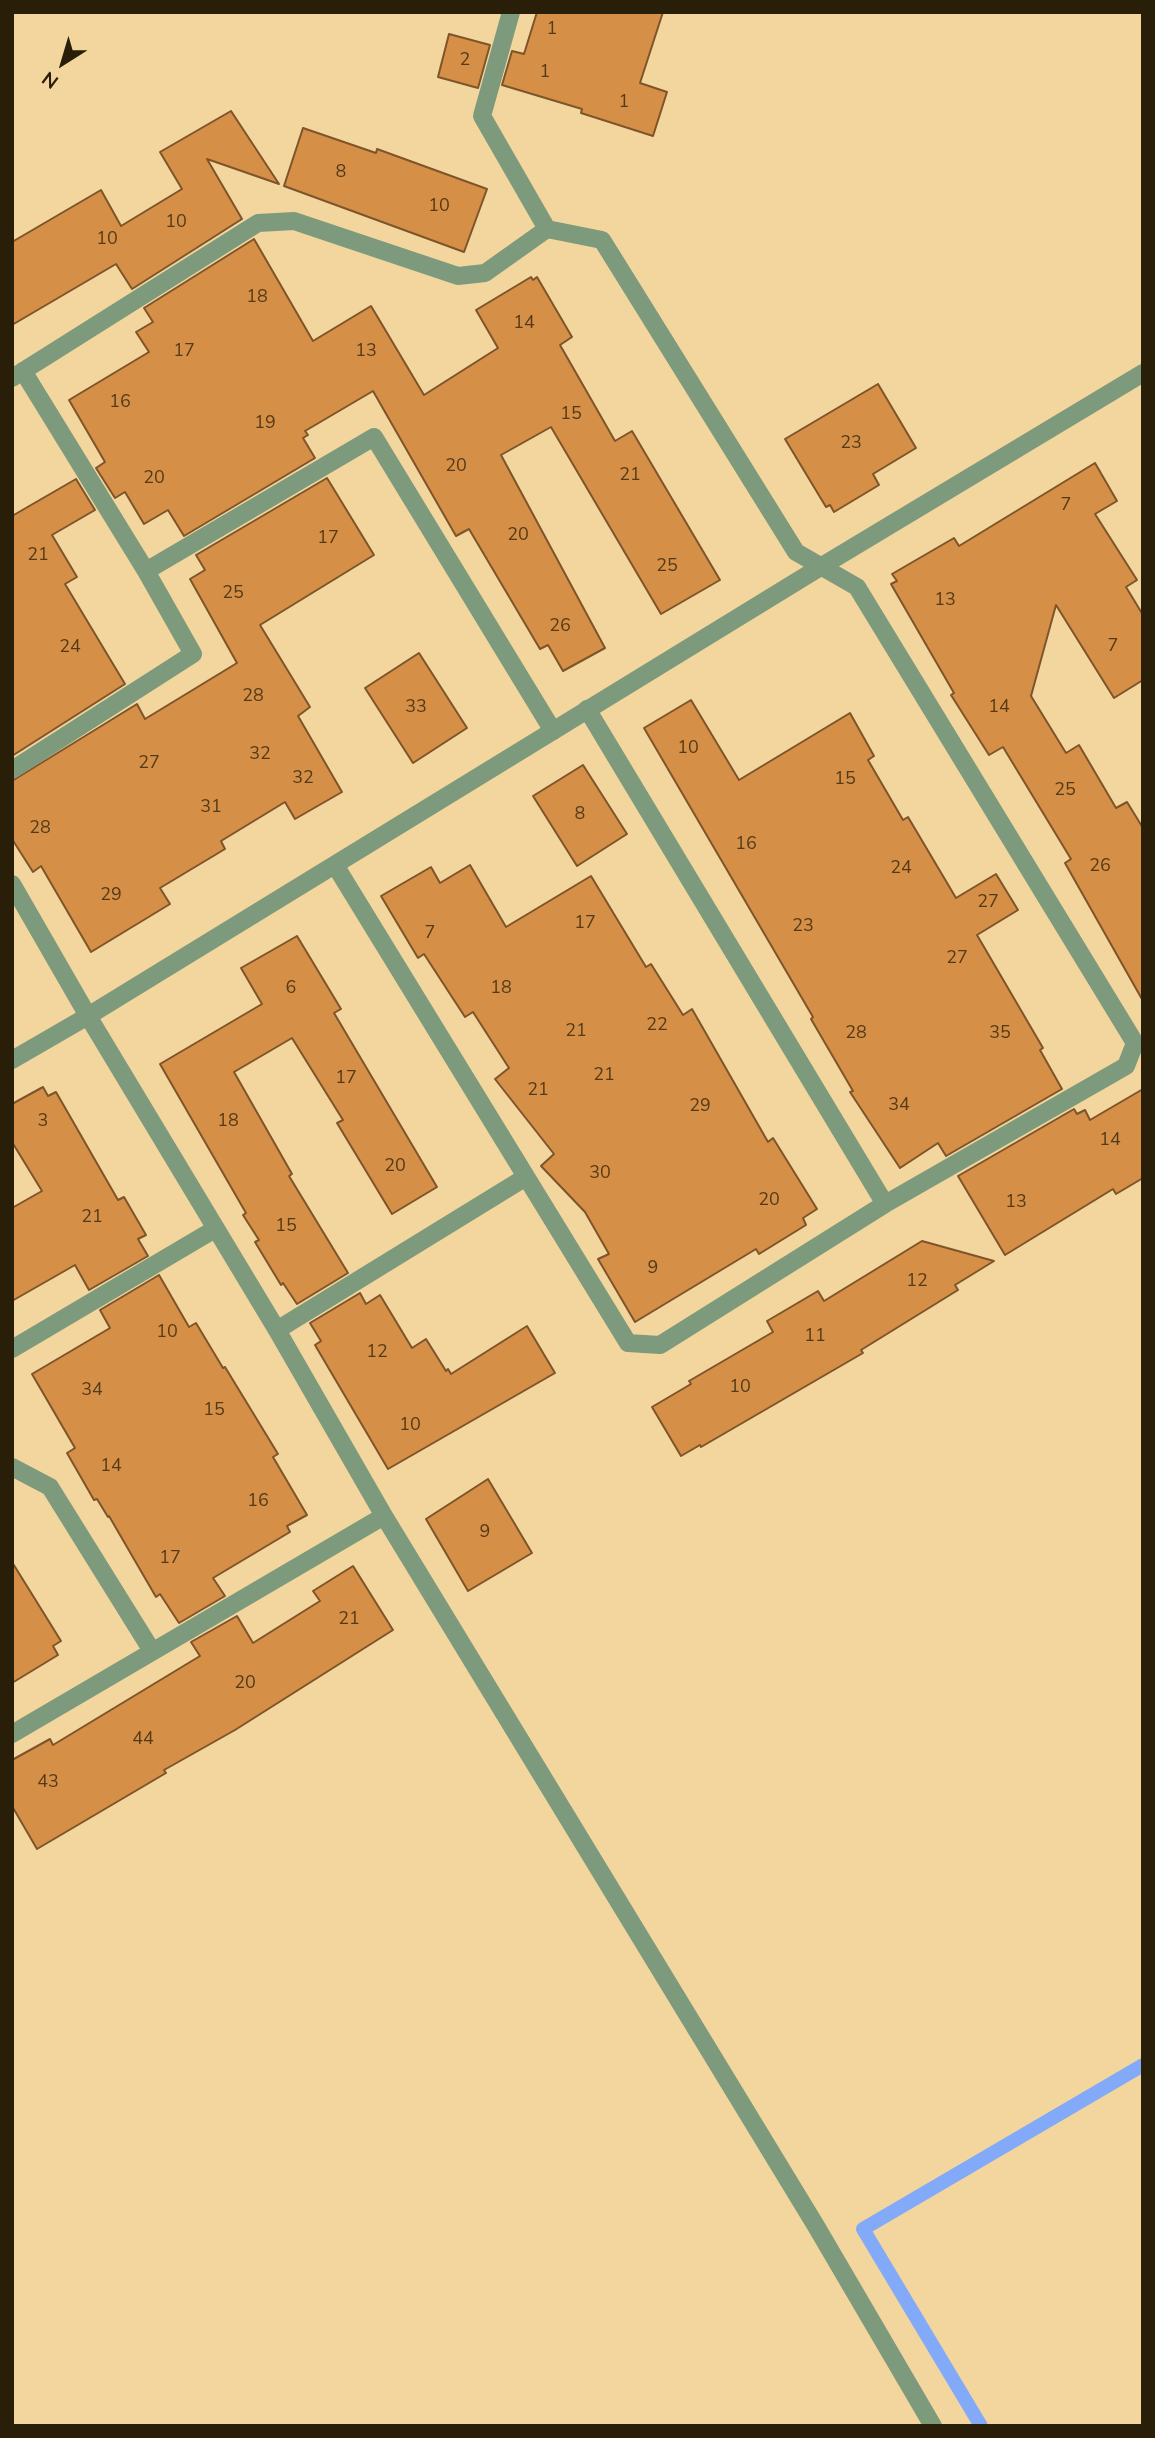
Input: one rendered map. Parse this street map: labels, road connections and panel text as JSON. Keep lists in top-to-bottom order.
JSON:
{
  "house_numbers": [
    "1",
    "2",
    "1",
    "1",
    "8",
    "10",
    "10",
    "10",
    "18",
    "14",
    "17",
    "13",
    "16",
    "15",
    "19",
    "23",
    "20",
    "21",
    "20",
    "7",
    "20",
    "17",
    "21",
    "25",
    "25",
    "13",
    "26",
    "7",
    "24",
    "28",
    "33",
    "14",
    "10",
    "32",
    "27",
    "32",
    "15",
    "25",
    "31",
    "8",
    "28",
    "16",
    "26",
    "24",
    "29",
    "27",
    "17",
    "23",
    "7",
    "27",
    "6",
    "18",
    "22",
    "21",
    "28",
    "35",
    "21",
    "17",
    "21",
    "34",
    "29",
    "3",
    "18",
    "14",
    "20",
    "30",
    "20",
    "13",
    "21",
    "15",
    "9",
    "12",
    "10",
    "11",
    "12",
    "10",
    "34",
    "15",
    "10",
    "14",
    "16",
    "9",
    "17",
    "21",
    "20",
    "44",
    "43"
  ],
  "north": "bottom left"
}
